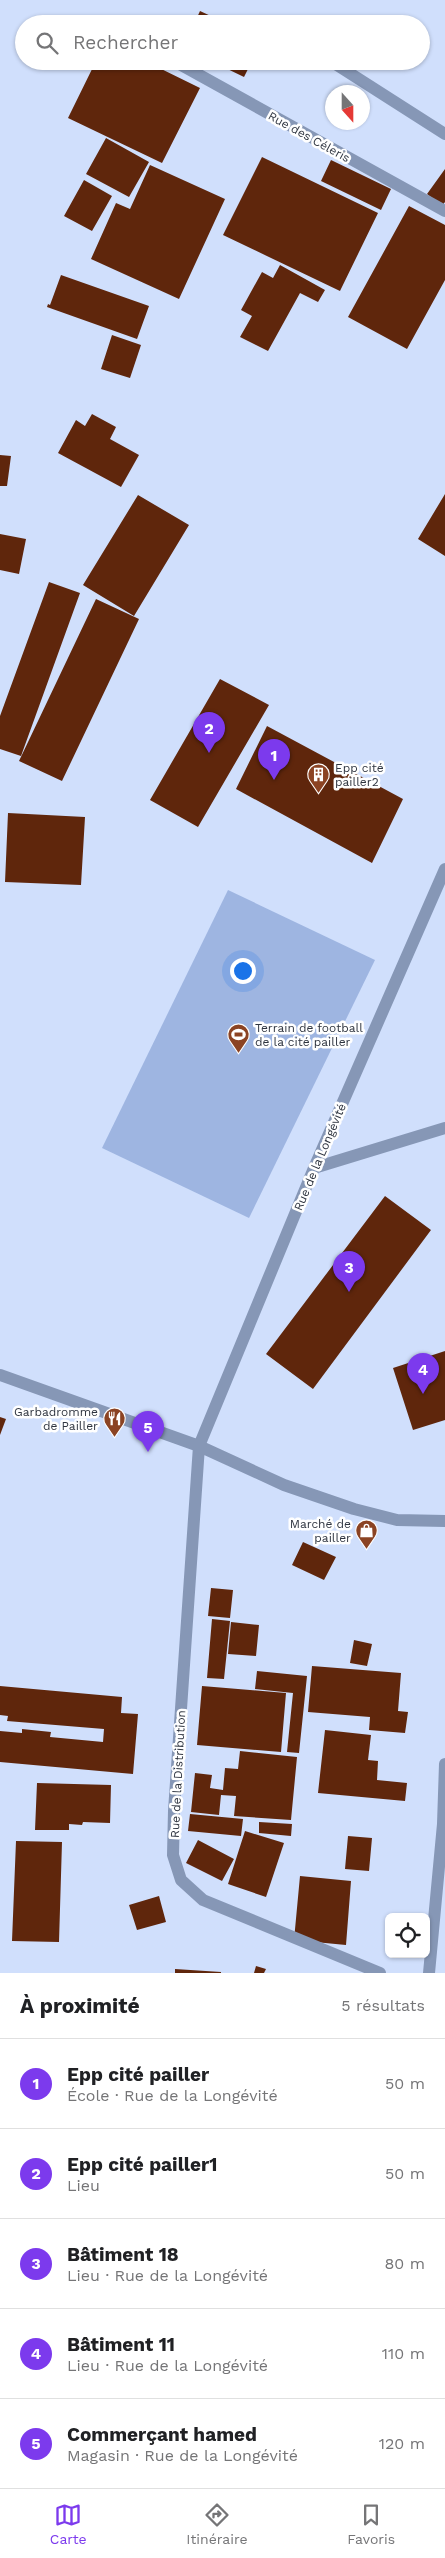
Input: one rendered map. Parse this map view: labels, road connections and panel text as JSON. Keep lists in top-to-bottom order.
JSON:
{
  "streets": {
    "street": ["Rue des Céleris", "Rue de la Longévité", "Rue de la Distribution"]
  },
  "crossings": [
    ["Rue de la Longévité", "Rue de la Distribution"]
  ],
  "places": {
    "building": ["Epp cité pailler2"],
    "sports": ["Terrain de football de la cité pailler"],
    "restaurant": ["Garbadromme de Pailler"],
    "shop": ["Marché de pailler"]
  },
  "north": "bottom",
  "page": {
    "search": "Rechercher",
    "pins": [
      "2",
      "1",
      "3",
      "4",
      "5"
    ],
    "heading": ["À proximité", "5 résultats"],
    "list": [
      {
        "mark": "1",
        "name": "Epp cité pailler",
        "note": "École · Rue de la Longévité",
        "value": "50 m"
      },
      {
        "mark": "2",
        "name": "Epp cité pailler1",
        "note": "Lieu",
        "value": "50 m"
      },
      {
        "mark": "3",
        "name": "Bâtiment 18",
        "note": "Lieu · Rue de la Longévité",
        "value": "80 m"
      },
      {
        "mark": "4",
        "name": "Bâtiment 11",
        "note": "Lieu · Rue de la Longévité",
        "value": "110 m"
      },
      {
        "mark": "5",
        "name": "Commerçant hamed",
        "note": "Magasin · Rue de la Longévité",
        "value": "120 m"
      }
    ],
    "nav": ["Carte", "Itinéraire", "Favoris"]
  }
}
